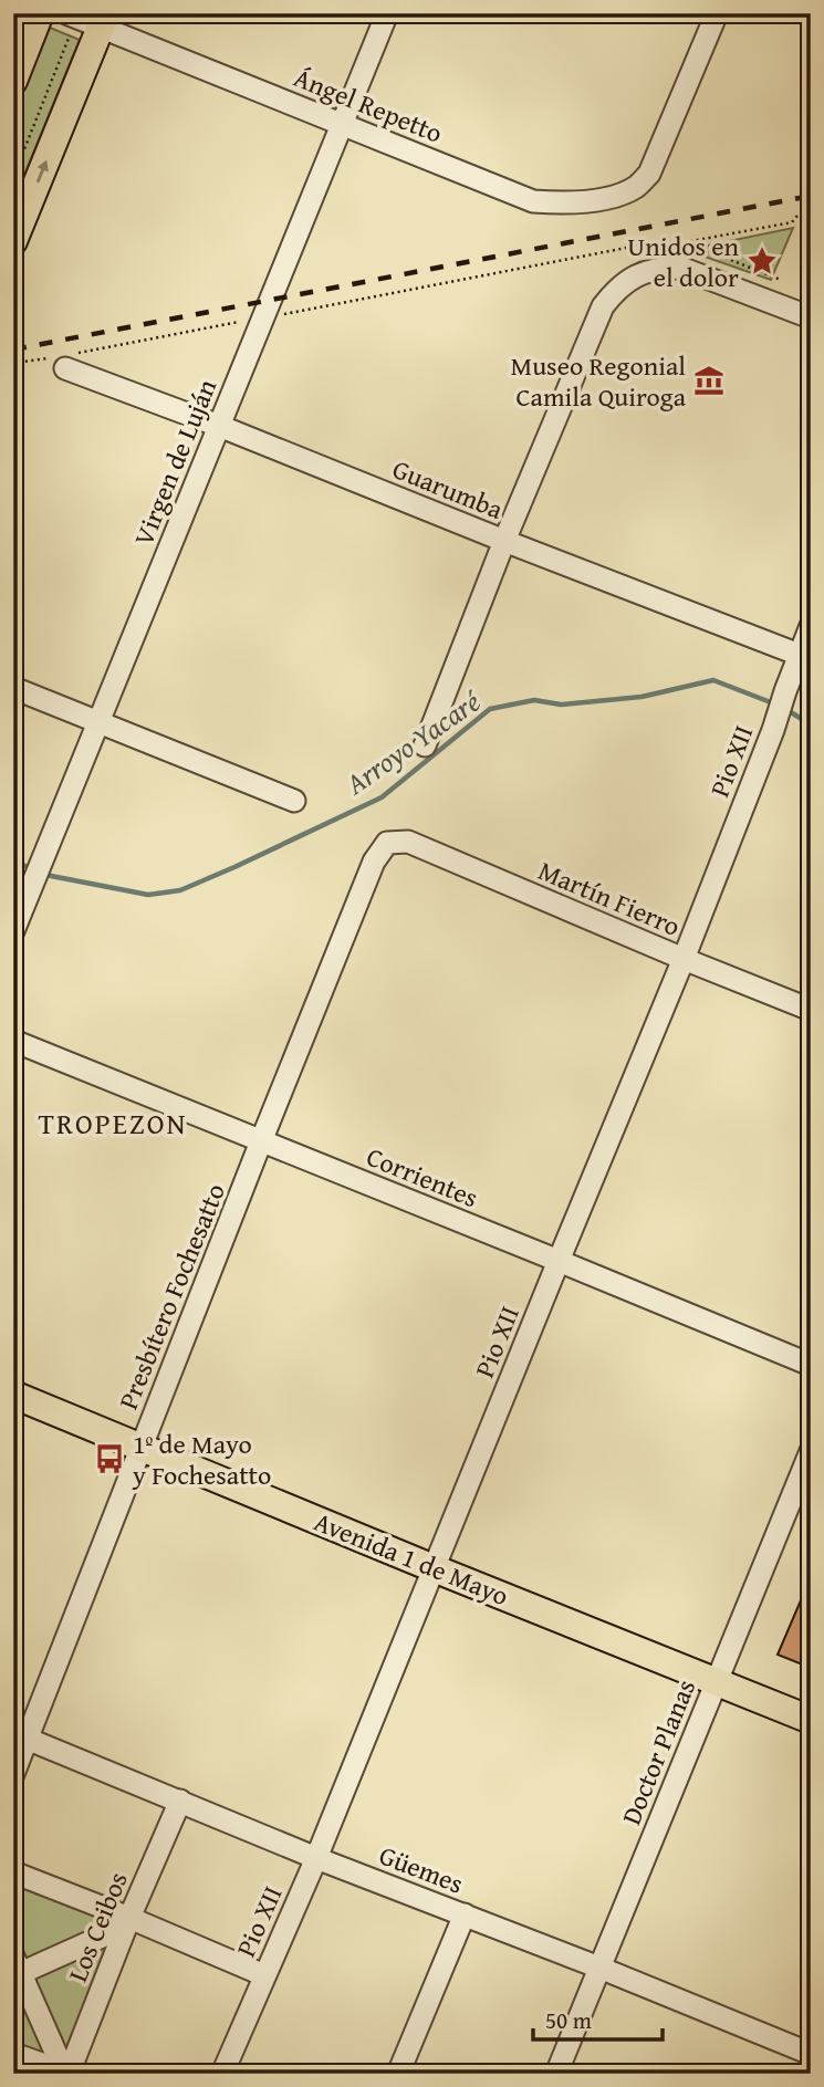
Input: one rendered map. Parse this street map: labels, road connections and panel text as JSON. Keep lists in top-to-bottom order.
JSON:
{
  "streets": {
    "main road": ["Avenida 1 de Mayo"],
    "street": [
      "Ángel Repetto",
      "Virgen de Luján",
      "Guarumba",
      "Pio XII",
      "Martín Fierro",
      "Corrientes",
      "Presbítero Fochesatto",
      "Doctor Planas",
      "Güemes",
      "Los Ceibos"
    ]
  },
  "crossings": [
    ["Ángel Repetto", "Virgen de Luján"],
    ["Virgen de Luján", "Guarumba"],
    ["Guarumba", "Pio XII"],
    ["Pio XII", "Martín Fierro"],
    ["Pio XII", "Corrientes"],
    ["Pio XII", "Avenida 1 de Mayo"],
    ["Pio XII", "Güemes"],
    ["Martín Fierro", "Presbítero Fochesatto"],
    ["Corrientes", "Presbítero Fochesatto"],
    ["Presbítero Fochesatto", "Avenida 1 de Mayo"],
    ["Presbítero Fochesatto", "Güemes"],
    ["Avenida 1 de Mayo", "Doctor Planas"],
    ["Doctor Planas", "Güemes"],
    ["Güemes", "Los Ceibos"]
  ],
  "districts": ["TROPEZON"],
  "water": ["Arroyo Yacaré"],
  "places": {
    "place": ["Unidos en el dolor"],
    "museum": ["Museo Regonial Camila Quiroga"],
    "bus stop": ["1º de Mayo y Fochesatto"]
  },
  "scale_bar": "50 m"
}
